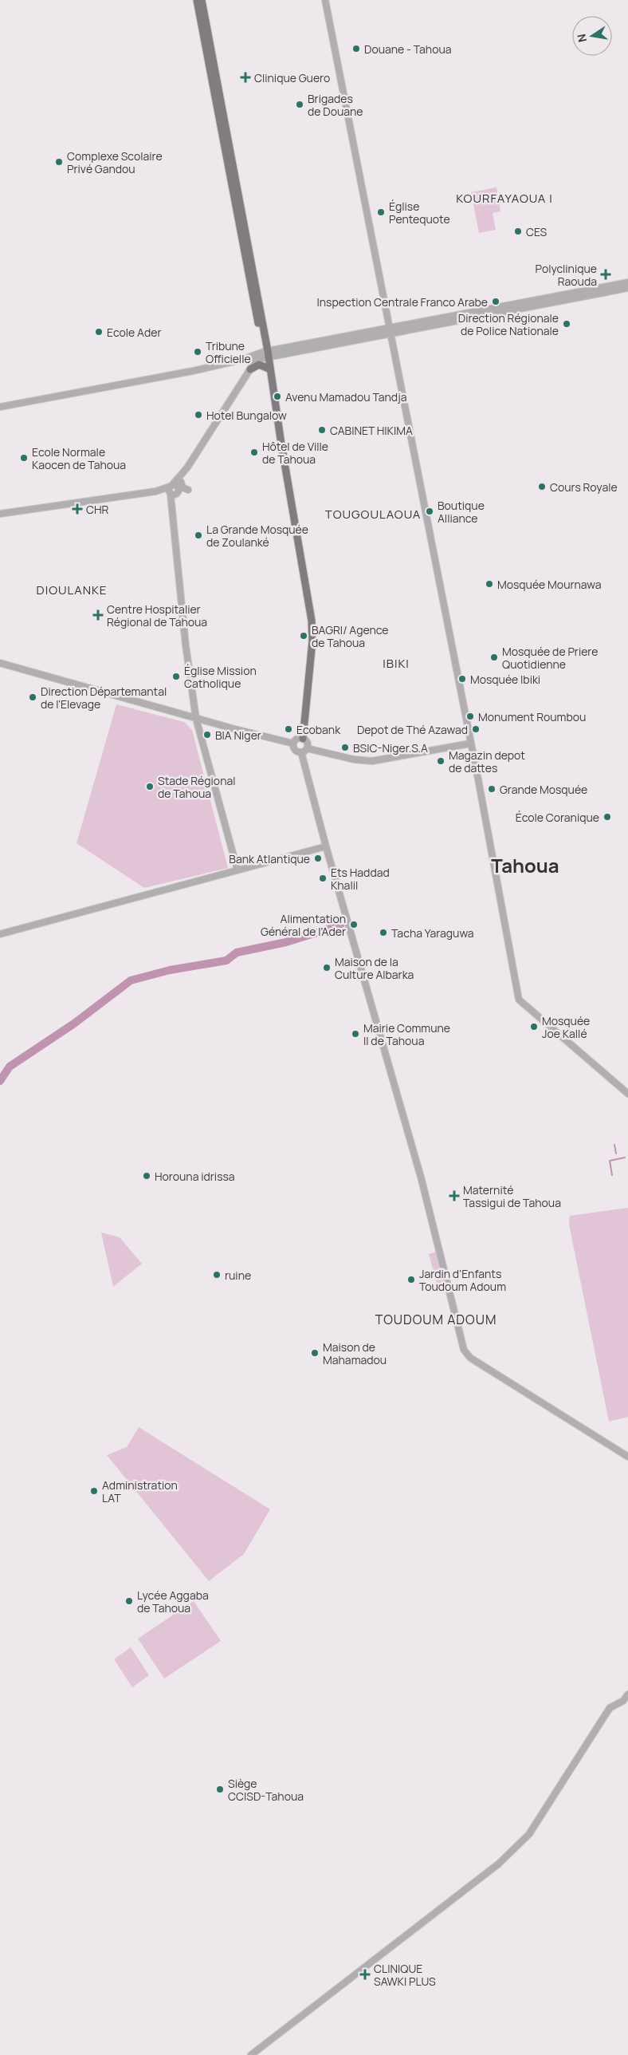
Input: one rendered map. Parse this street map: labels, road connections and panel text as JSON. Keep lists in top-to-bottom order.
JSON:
{
  "districts": [
    "KOURFAYAOUA I",
    "TOUGOULAOUA",
    "DIOULANKE",
    "IBIKI",
    "Tahoua",
    "TOUDOUM ADOUM"
  ],
  "places": {
    "other": [
      "Douane - Tahoua",
      "Brigades de Douane",
      "Complexe Scolaire Privé Gandou",
      "Église Pentequote",
      "CES",
      "Inspection Centrale Franco Arabe",
      "Direction Régionale de Police Nationale",
      "Ecole Ader",
      "Tribune Officielle",
      "Avenu Mamadou Tandja",
      "Hotel Bungalow",
      "CABINET HIKIMA",
      "Hôtel de Ville de Tahoua",
      "Ecole Normale Kaocen de Tahoua",
      "Cours Royale",
      "Boutique Alliance",
      "La Grande Mosquée de Zoulanké",
      "Mosquée Mournawa",
      "BAGRI/ Agence de Tahoua",
      "Mosquée de Priere Quotidienne",
      "Église Mission Catholique",
      "Mosquée Ibiki",
      "Direction Départemantal de l'Elevage",
      "Monument Roumbou",
      "Ecobank",
      "Depot de Thé Azawad",
      "BIA Niger",
      "BSIC-Niger.S.A",
      "Magazin depot de dattes",
      "Stade Régional de Tahoua",
      "Grande Mosquée",
      "École Coranique",
      "Bank Atlantique",
      "Ets Haddad Khalil",
      "Alimentation Général de l’Ader",
      "Tacha Yaraguwa",
      "Maison de la Culture Albarka",
      "Mosquée Joe Kallé",
      "Mairie Commune II de Tahoua",
      "Horouna idrissa",
      "ruine",
      "Jardin d'Enfants Toudoum Adoum",
      "Maison de Mahamadou",
      "Administration LAT",
      "Lycée Aggaba de Tahoua",
      "Siège CCISD-Tahoua"
    ],
    "health": [
      "Clinique Guero",
      "Polyclinique Raouda",
      "CHR",
      "Centre Hospitalier Régional de Tahoua",
      "Maternité Tassigui de Tahoua",
      "CLINIQUE SAWKI PLUS"
    ]
  },
  "north": "left"
}
